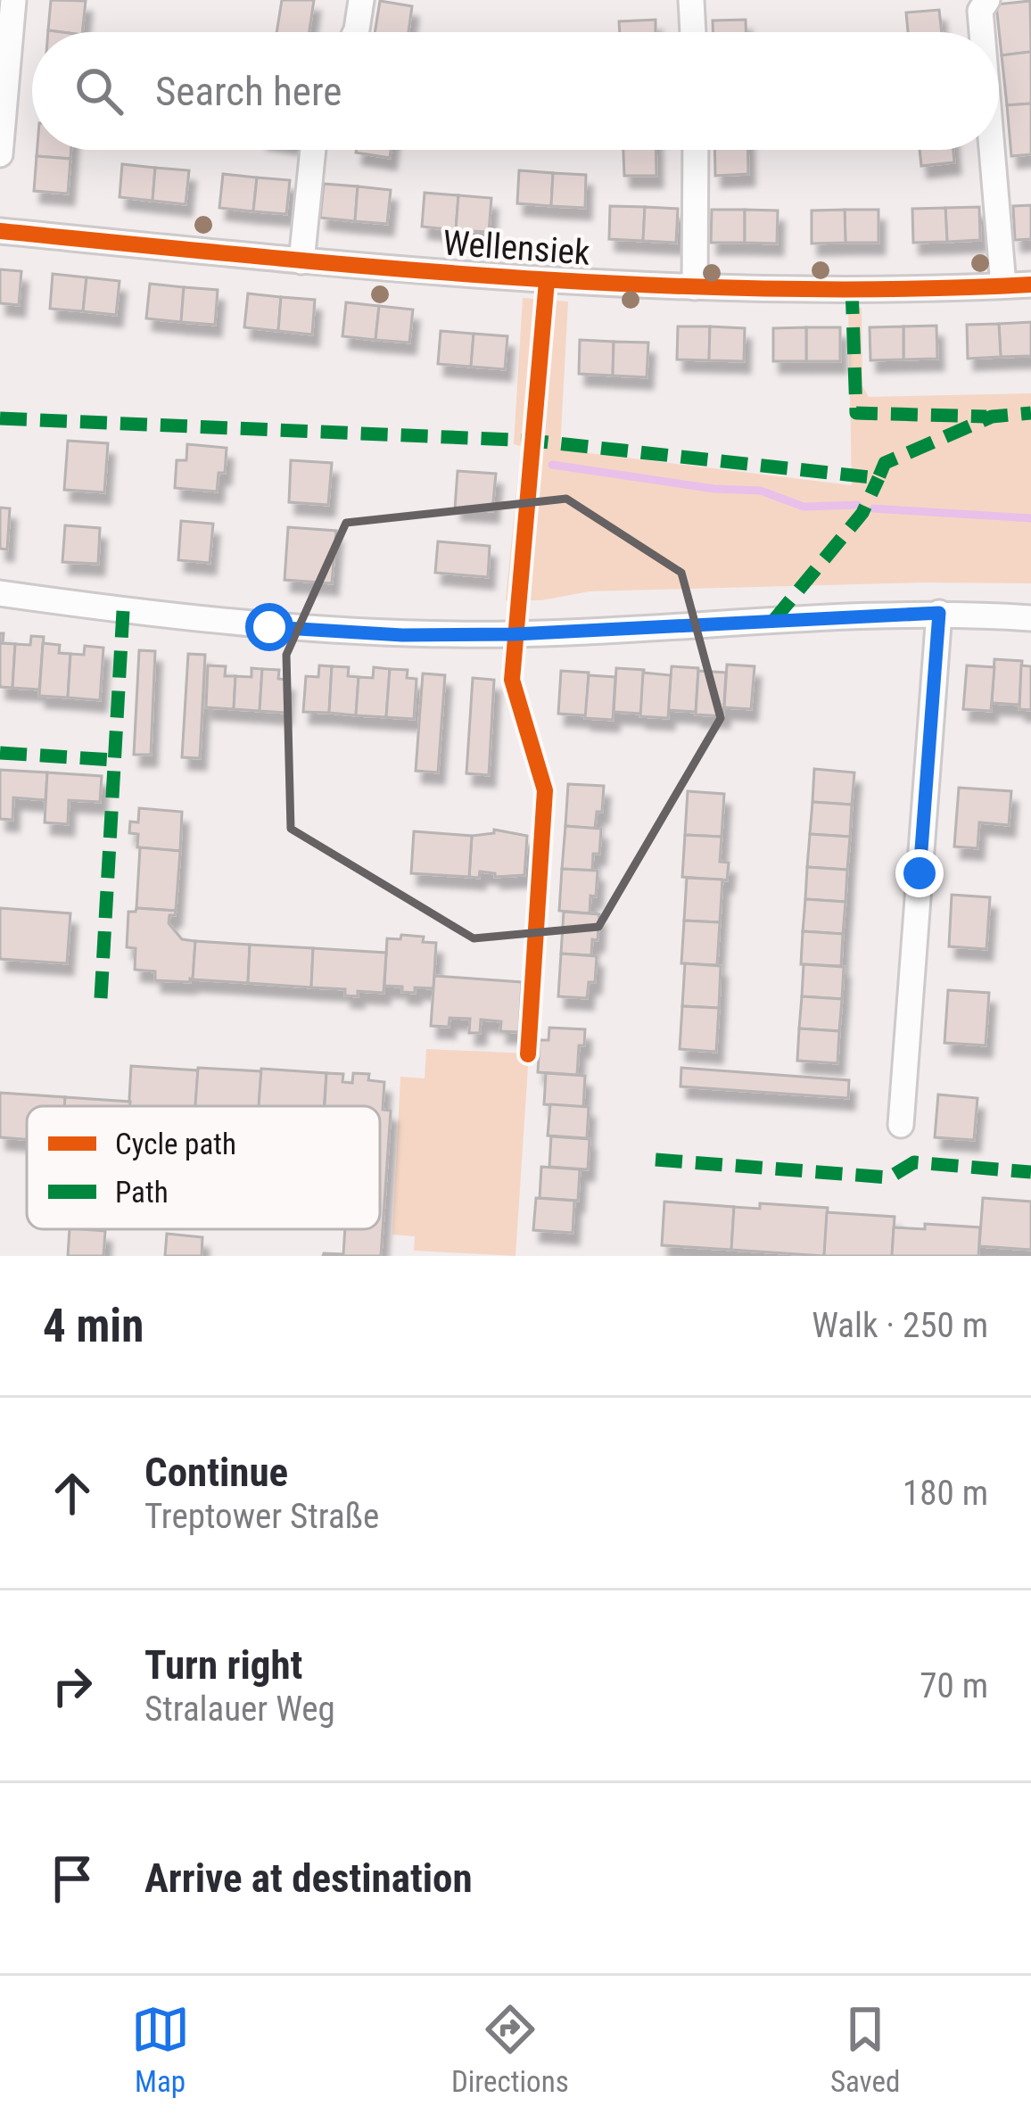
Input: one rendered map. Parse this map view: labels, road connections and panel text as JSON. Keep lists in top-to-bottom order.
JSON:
{
  "streets": {
    "street": ["Wellensiek"]
  },
  "legend": ["Cycle path", "Path"],
  "page": {
    "search": "Search here",
    "heading": ["4 min", "Walk · 250 m"],
    "list": [
      ["Continue", "Treptower Straße", "180 m"],
      ["Turn right", "Stralauer Weg", "70 m"],
      "Arrive at destination"
    ],
    "nav": ["Map", "Directions", "Saved"]
  }
}
